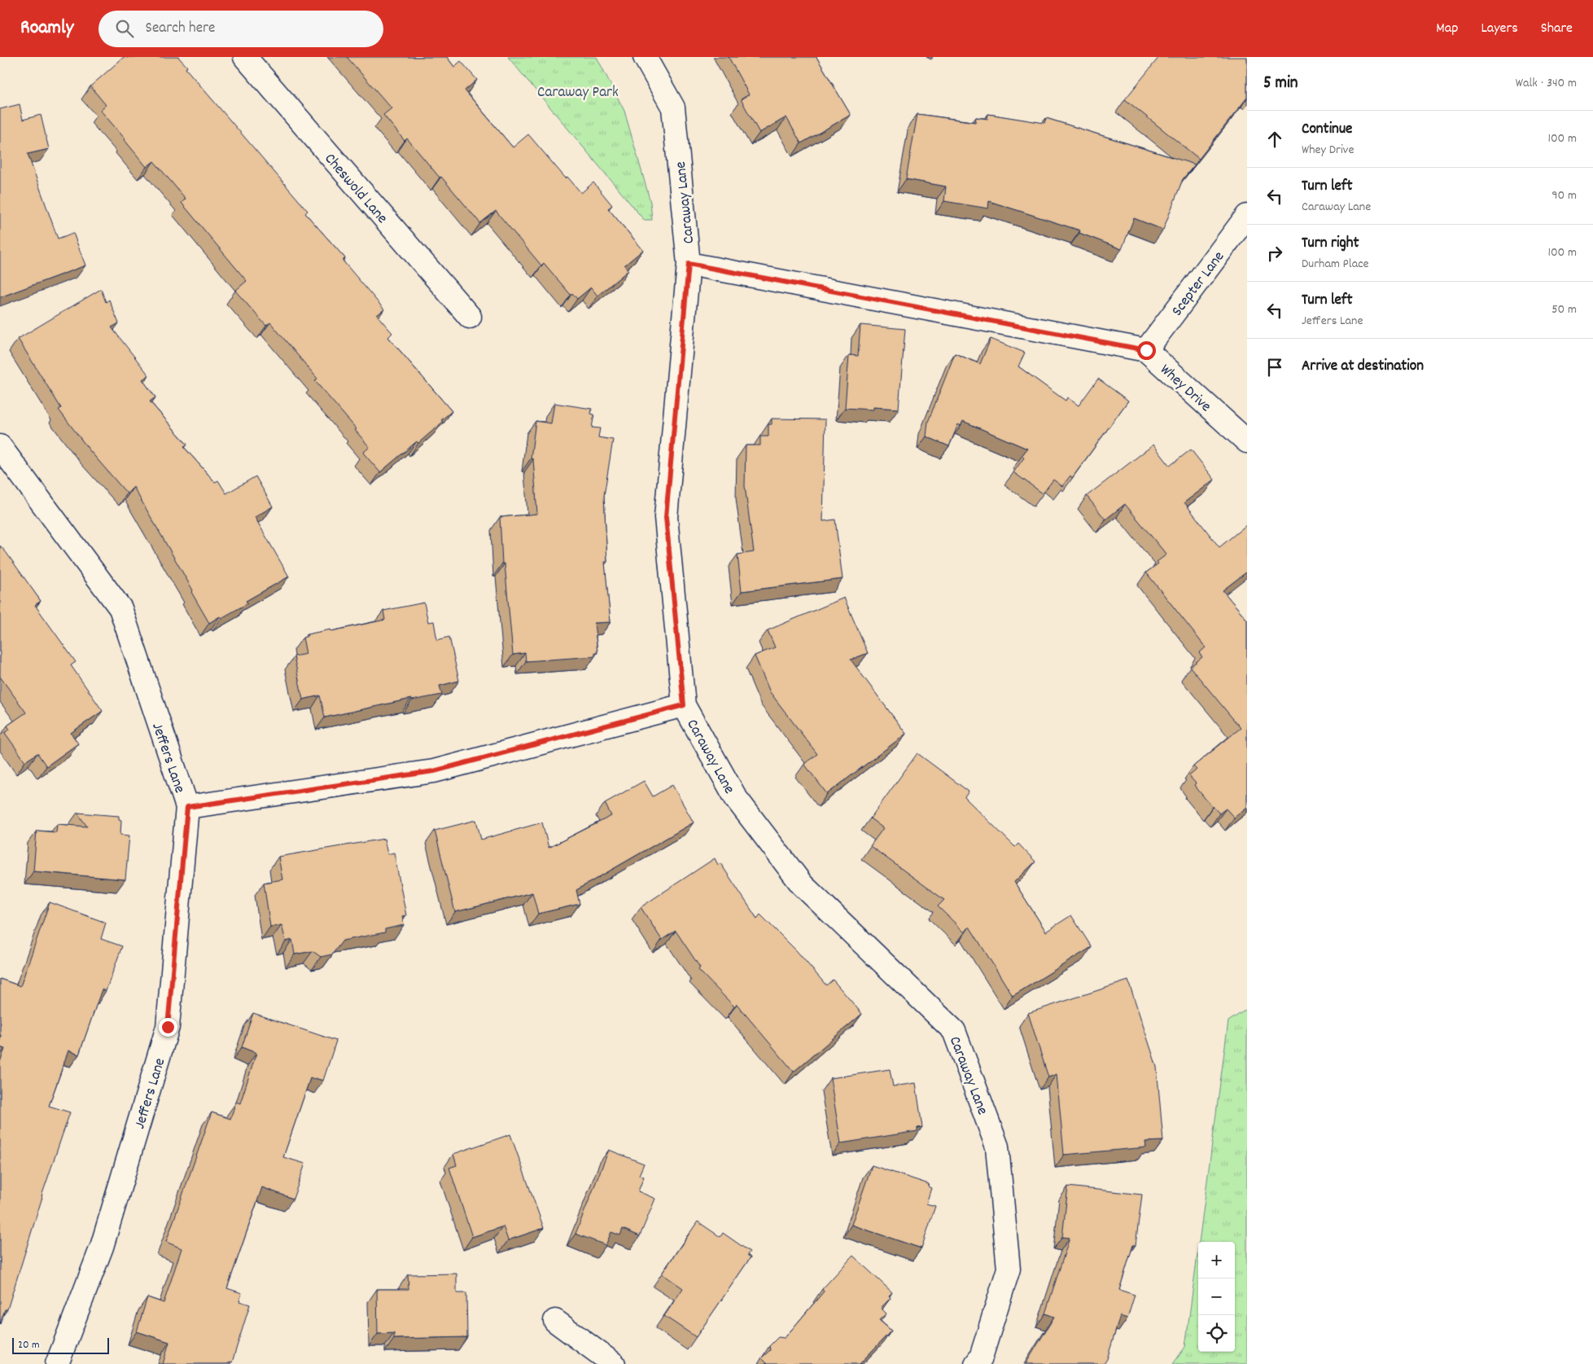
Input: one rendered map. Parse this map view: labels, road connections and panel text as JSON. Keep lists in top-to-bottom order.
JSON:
{
  "streets": {
    "street": [
      "Cheswold Lane",
      "Caraway Lane",
      "Scepter Lane",
      "Whey Drive",
      "Jeffers Lane"
    ]
  },
  "crossings": [
    ["Scepter Lane", "Whey Drive"]
  ],
  "parks": ["Caraway Park"],
  "scale_bar": "20 m",
  "page": {
    "header": "Roamly",
    "search": "Search here",
    "nav": ["Map", "Layers", "Share"],
    "heading": ["5 min", "Walk · 340 m"],
    "list": [
      ["Continue", "Whey Drive", "100 m"],
      ["Turn left", "Caraway Lane", "90 m"],
      ["Turn right", "Durham Place", "100 m"],
      ["Turn left", "Jeffers Lane", "50 m"],
      "Arrive at destination"
    ],
    "map_buttons": ["+", "−"],
    "scale": "20 m"
  }
}
